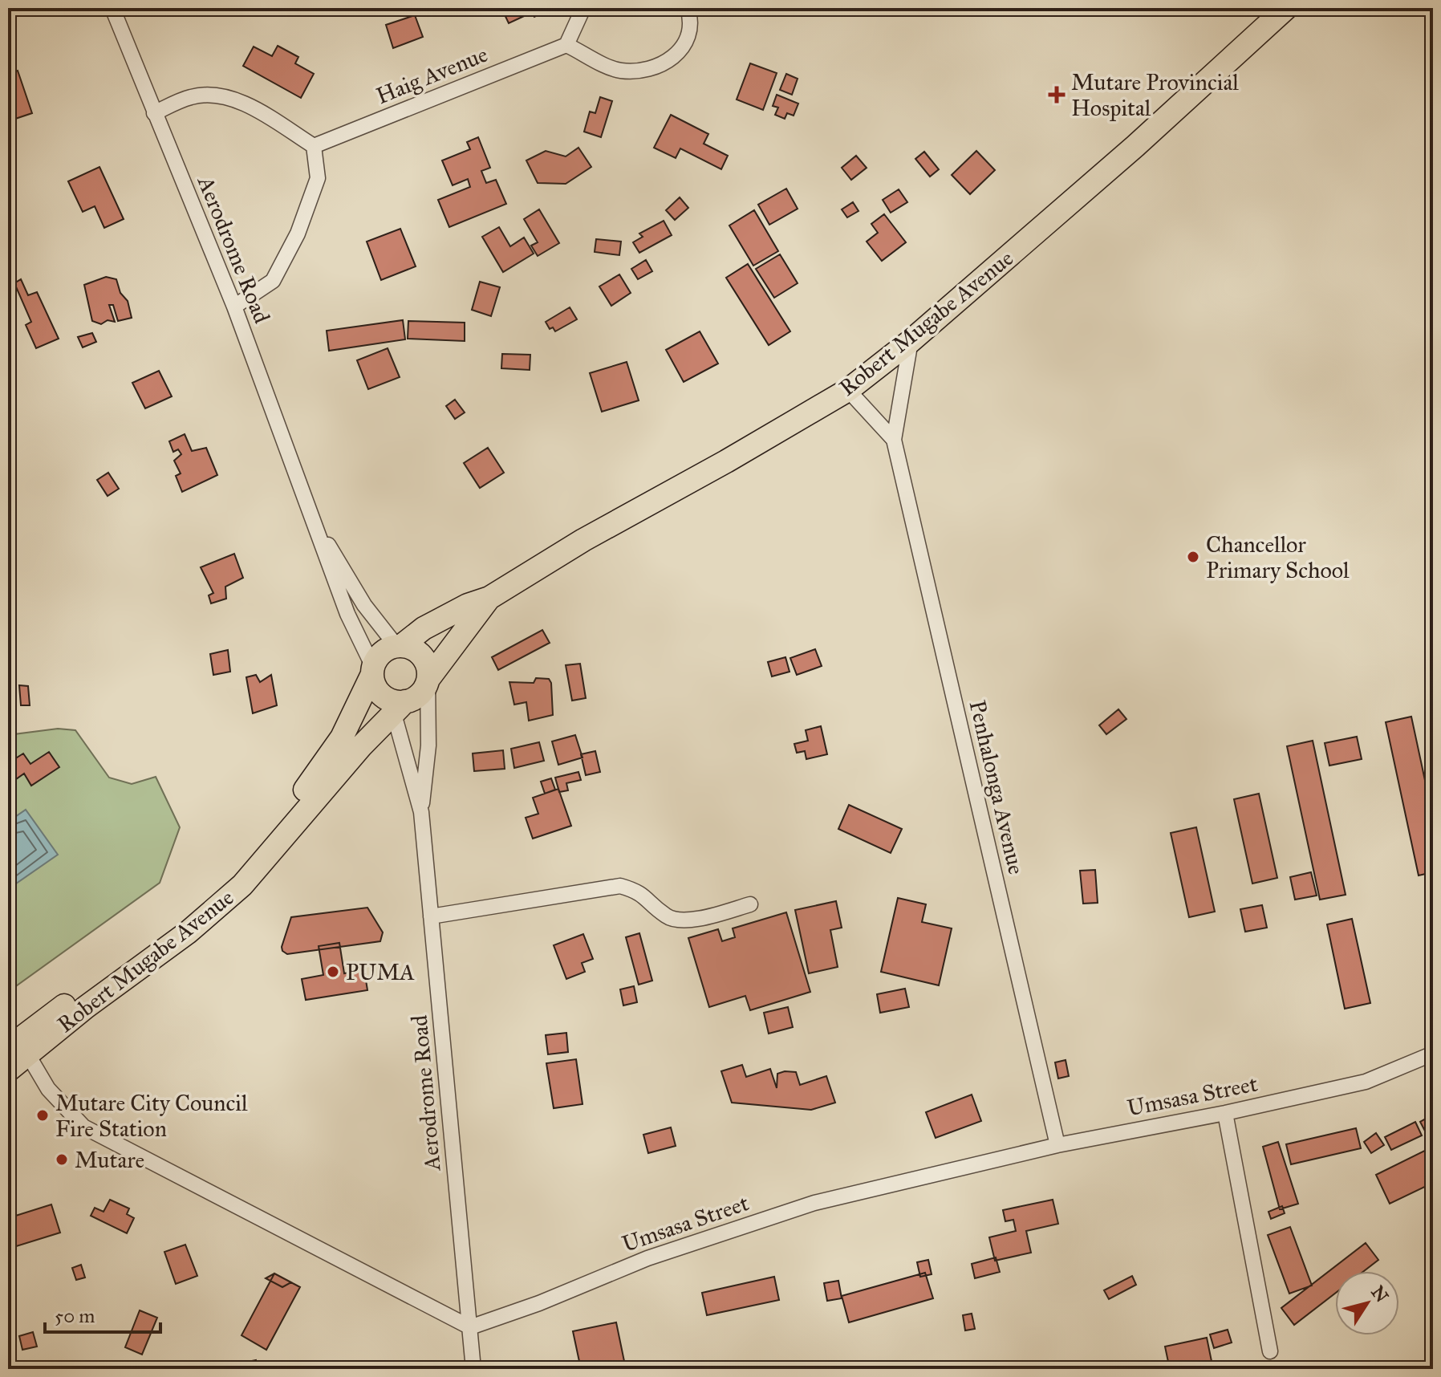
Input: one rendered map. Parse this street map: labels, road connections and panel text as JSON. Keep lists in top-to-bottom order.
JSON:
{
  "streets": {
    "highway": ["Robert Mugabe Avenue"],
    "street": [
      "Haig Avenue",
      "Aerodrome Road",
      "Penhalonga Avenue",
      "Umsasa Street"
    ]
  },
  "crossings": [
    ["Aerodrome Road", "Robert Mugabe Avenue"],
    ["Aerodrome Road", "Umsasa Street"],
    ["Robert Mugabe Avenue", "Penhalonga Avenue"],
    ["Penhalonga Avenue", "Umsasa Street"]
  ],
  "places": {
    "health": ["Mutare Provincial Hospital"],
    "other": [
      "Chancellor Primary School",
      "PUMA",
      "Mutare City Council Fire Station",
      "Mutare"
    ]
  },
  "scale_bar": "50 m",
  "north": "top right"
}
